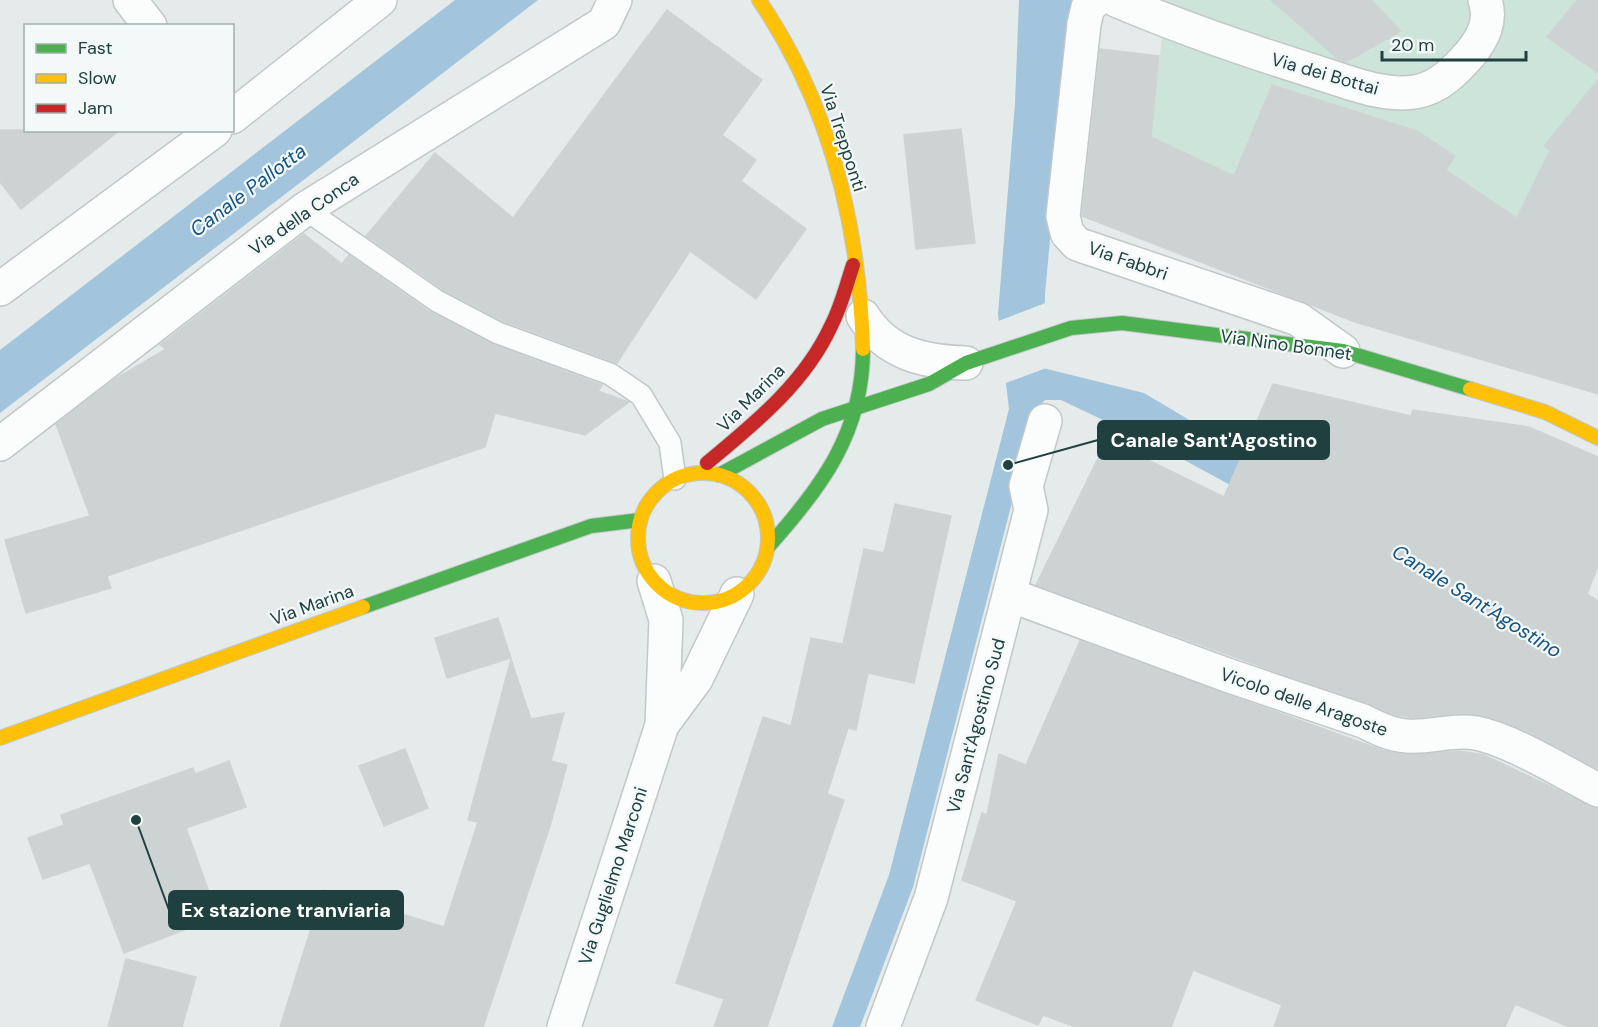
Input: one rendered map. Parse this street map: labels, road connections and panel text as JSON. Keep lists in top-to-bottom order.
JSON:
{
  "streets": {
    "street": [
      "Via dei Bottai",
      "Via Trepponti",
      "Via della Conca",
      "Via Fabbri",
      "Via Nino Bonnet",
      "Via Marina",
      "Vicolo delle Aragoste",
      "Via Sant'Agostino Sud",
      "Via Guglielmo Marconi"
    ]
  },
  "crossings": [
    ["Via Trepponti", "Via Marina"],
    ["Via Fabbri", "Via Nino Bonnet"],
    ["Via Nino Bonnet", "Via Marina"],
    ["Via Nino Bonnet", "Via Guglielmo Marconi"],
    ["Via Marina", "Via Guglielmo Marconi"],
    ["Vicolo delle Aragoste", "Via Sant'Agostino Sud"]
  ],
  "water": ["Canale Pallotta", "Canale Sant'Agostino"],
  "places": ["Canale Sant'Agostino", "Ex stazione tranviaria"],
  "legend": ["Fast", "Slow", "Jam"],
  "scale_bar": "20 m"
}
